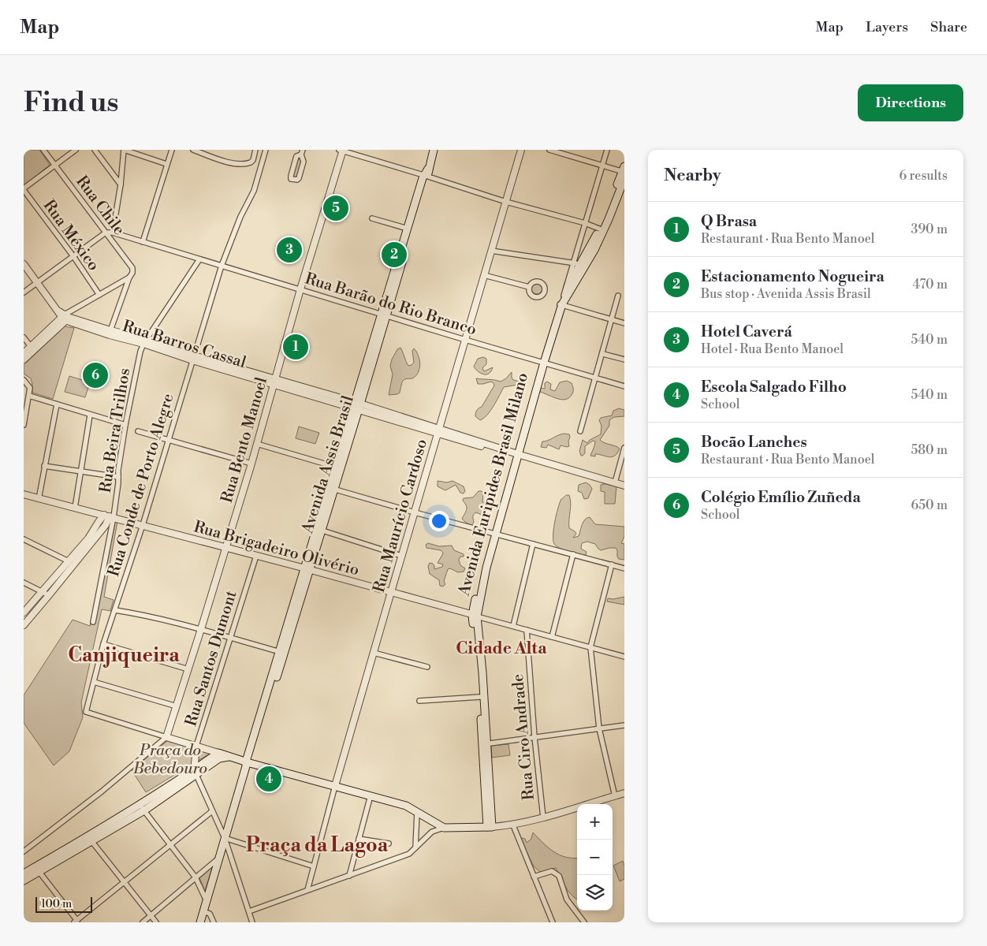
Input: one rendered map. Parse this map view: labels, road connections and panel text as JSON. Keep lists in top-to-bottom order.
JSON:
{
  "streets": {
    "main road": ["Avenida Assis Brasil", "Avenida Euripides Brasil Milano"],
    "street": [
      "Rua Chile",
      "Rua México",
      "Rua Barão do Rio Branco",
      "Rua Barros Cassal",
      "Rua Beira Trilhos",
      "Rua Bento Manoel",
      "Rua Conde de Porto Alegre",
      "Rua Maurício Cardoso",
      "Rua Brigadeiro Olivério",
      "Rua Santos Dumont",
      "Rua Ciro Andrade"
    ]
  },
  "crossings": [
    ["Rua Chile", "Rua Barão do Rio Branco"],
    ["Rua Barão do Rio Branco", "Rua Beira Trilhos"],
    ["Rua Barão do Rio Branco", "Rua Bento Manoel"],
    ["Rua Barão do Rio Branco", "Avenida Assis Brasil"],
    ["Rua Barão do Rio Branco", "Avenida Euripides Brasil Milano"],
    ["Rua Barão do Rio Branco", "Rua Conde de Porto Alegre"],
    ["Rua Barão do Rio Branco", "Rua Maurício Cardoso"],
    ["Rua Barros Cassal", "Rua Beira Trilhos"],
    ["Rua Barros Cassal", "Rua Bento Manoel"],
    ["Rua Barros Cassal", "Avenida Assis Brasil"],
    ["Rua Barros Cassal", "Avenida Euripides Brasil Milano"],
    ["Rua Barros Cassal", "Rua Conde de Porto Alegre"],
    ["Rua Barros Cassal", "Rua Maurício Cardoso"],
    ["Rua Beira Trilhos", "Rua Brigadeiro Olivério"],
    ["Rua Bento Manoel", "Rua Conde de Porto Alegre"],
    ["Rua Bento Manoel", "Rua Brigadeiro Olivério"],
    ["Avenida Assis Brasil", "Rua Brigadeiro Olivério"],
    ["Avenida Euripides Brasil Milano", "Rua Brigadeiro Olivério"],
    ["Rua Conde de Porto Alegre", "Rua Brigadeiro Olivério"],
    ["Rua Maurício Cardoso", "Rua Brigadeiro Olivério"],
    ["Rua Brigadeiro Olivério", "Rua Santos Dumont"],
    ["Rua Brigadeiro Olivério", "Rua Ciro Andrade"]
  ],
  "districts": ["Cidade Alta", "Canjiqueira", "Praça da Lagoa"],
  "parks": ["Praça do Bebedouro"],
  "scale_bar": "100 m",
  "page": {
    "header": "Map",
    "nav": ["Map", "Layers", "Share"],
    "buttons": "Directions",
    "title": "Find us",
    "heading": ["Nearby", "6 results"],
    "pins": [
      "5",
      "3",
      "2",
      "1",
      "6",
      "4"
    ],
    "list": [
      {
        "mark": "1",
        "name": "Q Brasa",
        "note": "Restaurant · Rua Bento Manoel",
        "value": "390 m"
      },
      {
        "mark": "2",
        "name": "Estacionamento Nogueira",
        "note": "Bus stop · Avenida Assis Brasil",
        "value": "470 m"
      },
      {
        "mark": "3",
        "name": "Hotel Caverá",
        "note": "Hotel · Rua Bento Manoel",
        "value": "540 m"
      },
      {
        "mark": "4",
        "name": "Escola Salgado Filho",
        "note": "School",
        "value": "540 m"
      },
      {
        "mark": "5",
        "name": "Bocão Lanches",
        "note": "Restaurant · Rua Bento Manoel",
        "value": "580 m"
      },
      {
        "mark": "6",
        "name": "Colégio Emílio Zuñeda",
        "note": "School",
        "value": "650 m"
      }
    ],
    "map_buttons": ["+", "−"],
    "scale": "100 m"
  }
}
